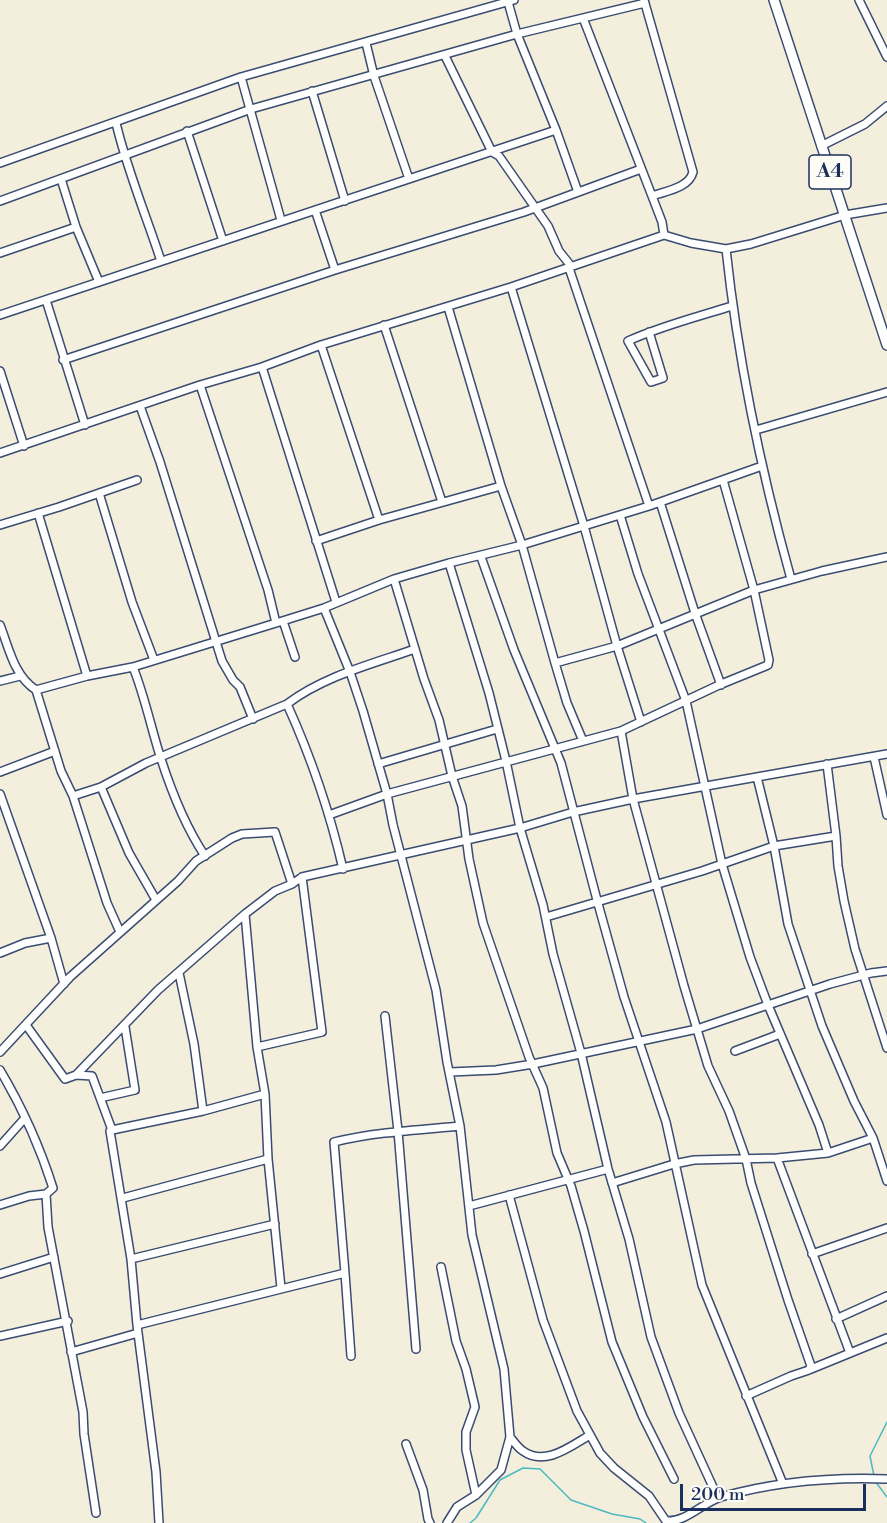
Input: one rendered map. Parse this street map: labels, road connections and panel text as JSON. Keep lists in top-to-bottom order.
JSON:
{
  "streets": {
    "highway": ["A4"]
  },
  "scale_bar": "200 m"
}
